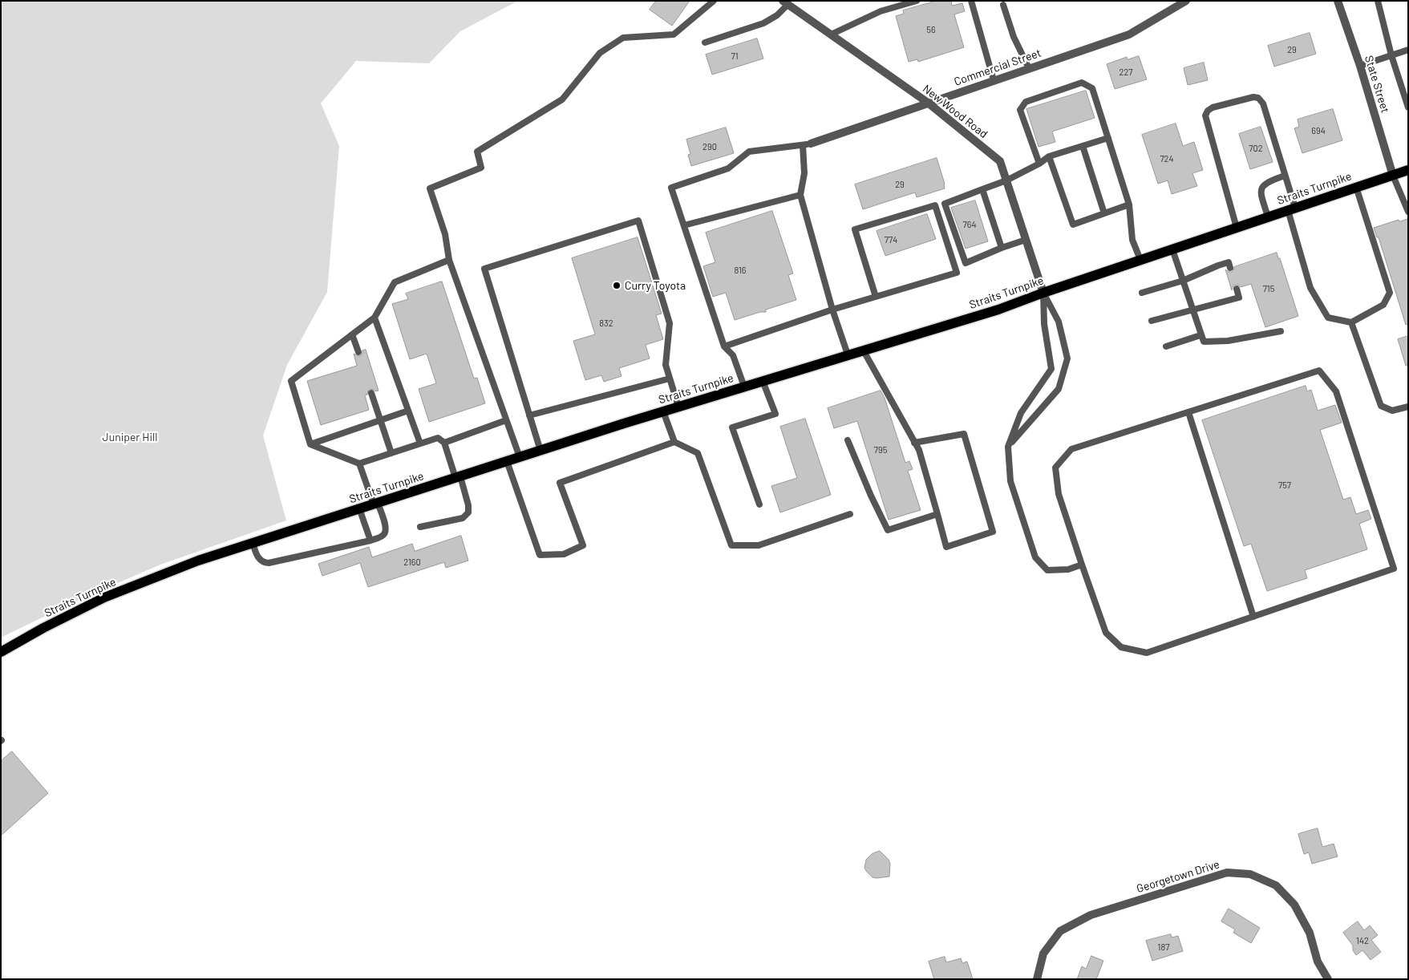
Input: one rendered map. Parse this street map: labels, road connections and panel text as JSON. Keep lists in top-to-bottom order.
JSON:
{
  "streets": {
    "main road": ["Straits Turnpike"],
    "street": [
      "Commercial Street",
      "State Street",
      "New Wood Road",
      "Georgetown Drive"
    ]
  },
  "crossings": [
    ["Commercial Street", "New Wood Road"],
    ["State Street", "Straits Turnpike"],
    ["New Wood Road", "Straits Turnpike"]
  ],
  "parks": ["Juniper Hill"],
  "places": ["Curry Toyota"],
  "house_numbers": [
    "56",
    "29",
    "71",
    "227",
    "694",
    "290",
    "702",
    "724",
    "29",
    "764",
    "774",
    "816",
    "715",
    "832",
    "795",
    "757",
    "2160",
    "142",
    "187"
  ]
}
